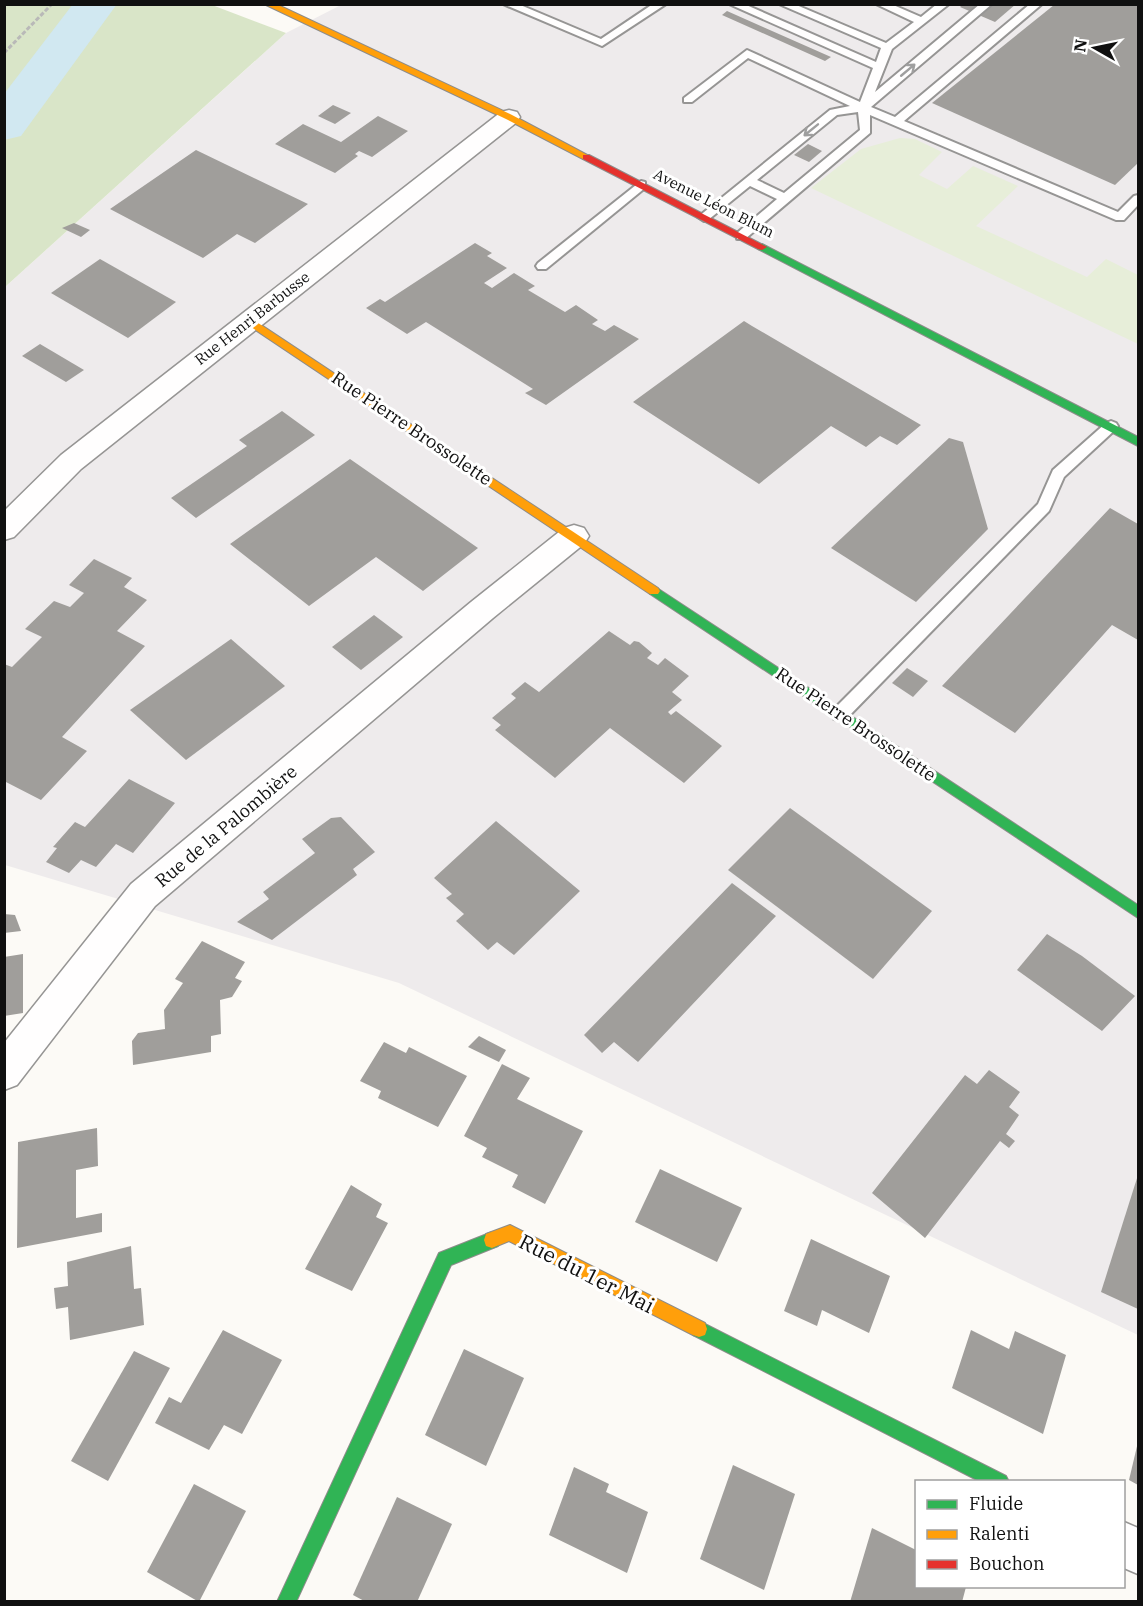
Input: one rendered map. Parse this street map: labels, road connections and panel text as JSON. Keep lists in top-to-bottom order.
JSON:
{
  "streets": {
    "street": [
      "Avenue Léon Blum",
      "Rue Henri Barbusse",
      "Rue Pierre Brossolette",
      "Rue de la Palombière",
      "Rue du 1er Mai"
    ]
  },
  "crossings": [
    ["Avenue Léon Blum", "Rue Henri Barbusse"],
    ["Rue Henri Barbusse", "Rue Pierre Brossolette"],
    ["Rue Pierre Brossolette", "Rue de la Palombière"]
  ],
  "legend": ["Fluide", "Ralenti", "Bouchon"],
  "north": "left"
}
